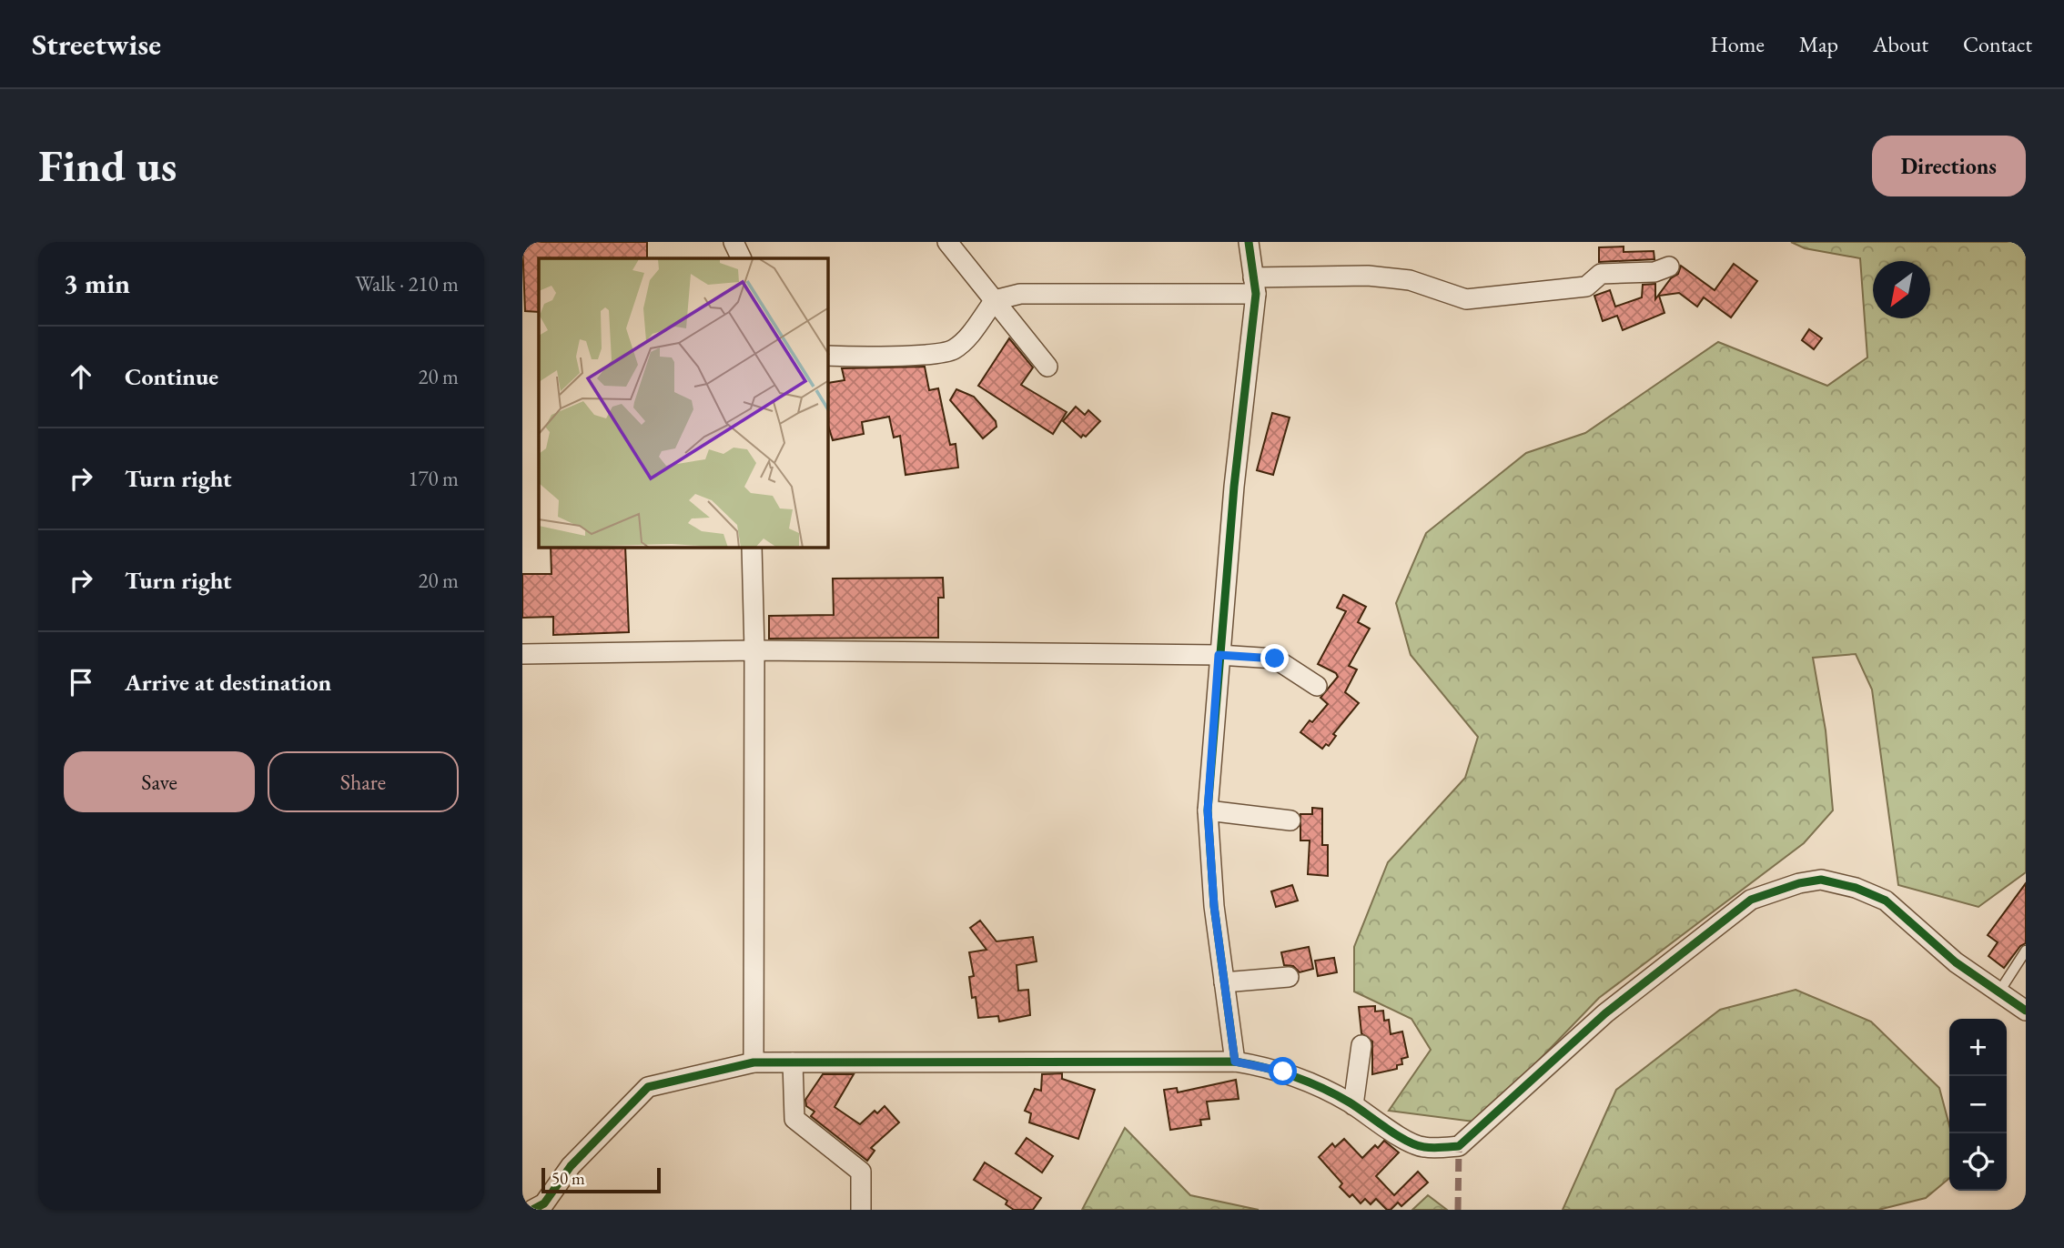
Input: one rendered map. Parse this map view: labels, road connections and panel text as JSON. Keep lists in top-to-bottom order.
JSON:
{
  "scale_bar": "50 m",
  "north": "bottom left",
  "page": {
    "header": "Streetwise",
    "nav": [
      "Home",
      "Map",
      "About",
      "Contact"
    ],
    "buttons": [
      "Directions",
      ["Save", "Share"]
    ],
    "title": "Find us",
    "heading": ["3 min", "Walk · 210 m"],
    "list": [
      ["Continue", "20 m"],
      ["Turn right", "170 m"],
      ["Turn right", "20 m"],
      "Arrive at destination"
    ],
    "map_buttons": ["+", "−"],
    "scale": "50 m"
  }
}
